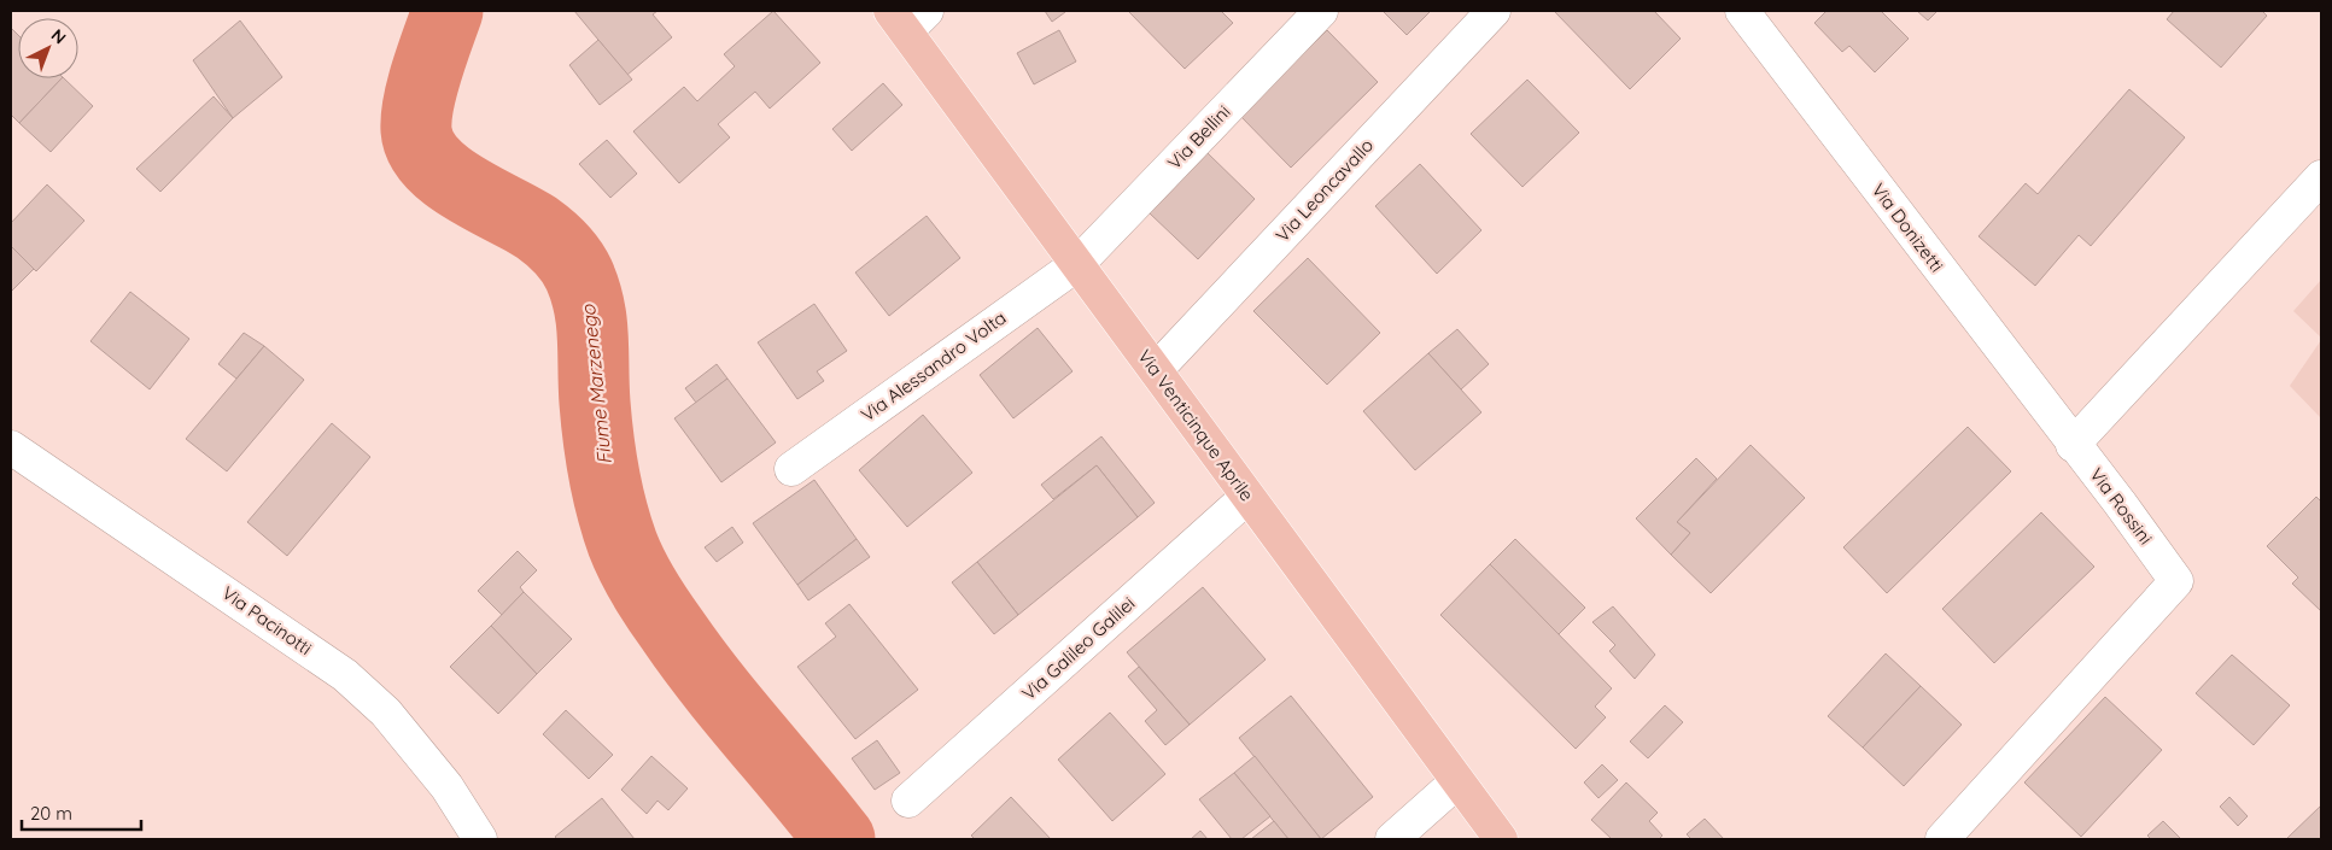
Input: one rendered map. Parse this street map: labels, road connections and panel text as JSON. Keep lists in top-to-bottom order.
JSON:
{
  "streets": {
    "main road": ["Via Venticinque Aprile"],
    "street": [
      "Via Bellini",
      "Via Leoncavallo",
      "Via Donizetti",
      "Via Alessandro Volta",
      "Via Rossini",
      "Via Pacinotti",
      "Via Galileo Galilei"
    ]
  },
  "crossings": [
    ["Via Bellini", "Via Alessandro Volta"],
    ["Via Bellini", "Via Venticinque Aprile"],
    ["Via Leoncavallo", "Via Venticinque Aprile"],
    ["Via Donizetti", "Via Rossini"],
    ["Via Alessandro Volta", "Via Venticinque Aprile"],
    ["Via Venticinque Aprile", "Via Galileo Galilei"]
  ],
  "water": ["Fiume Marzenego"],
  "scale_bar": "20 m",
  "north": "top right"
}
